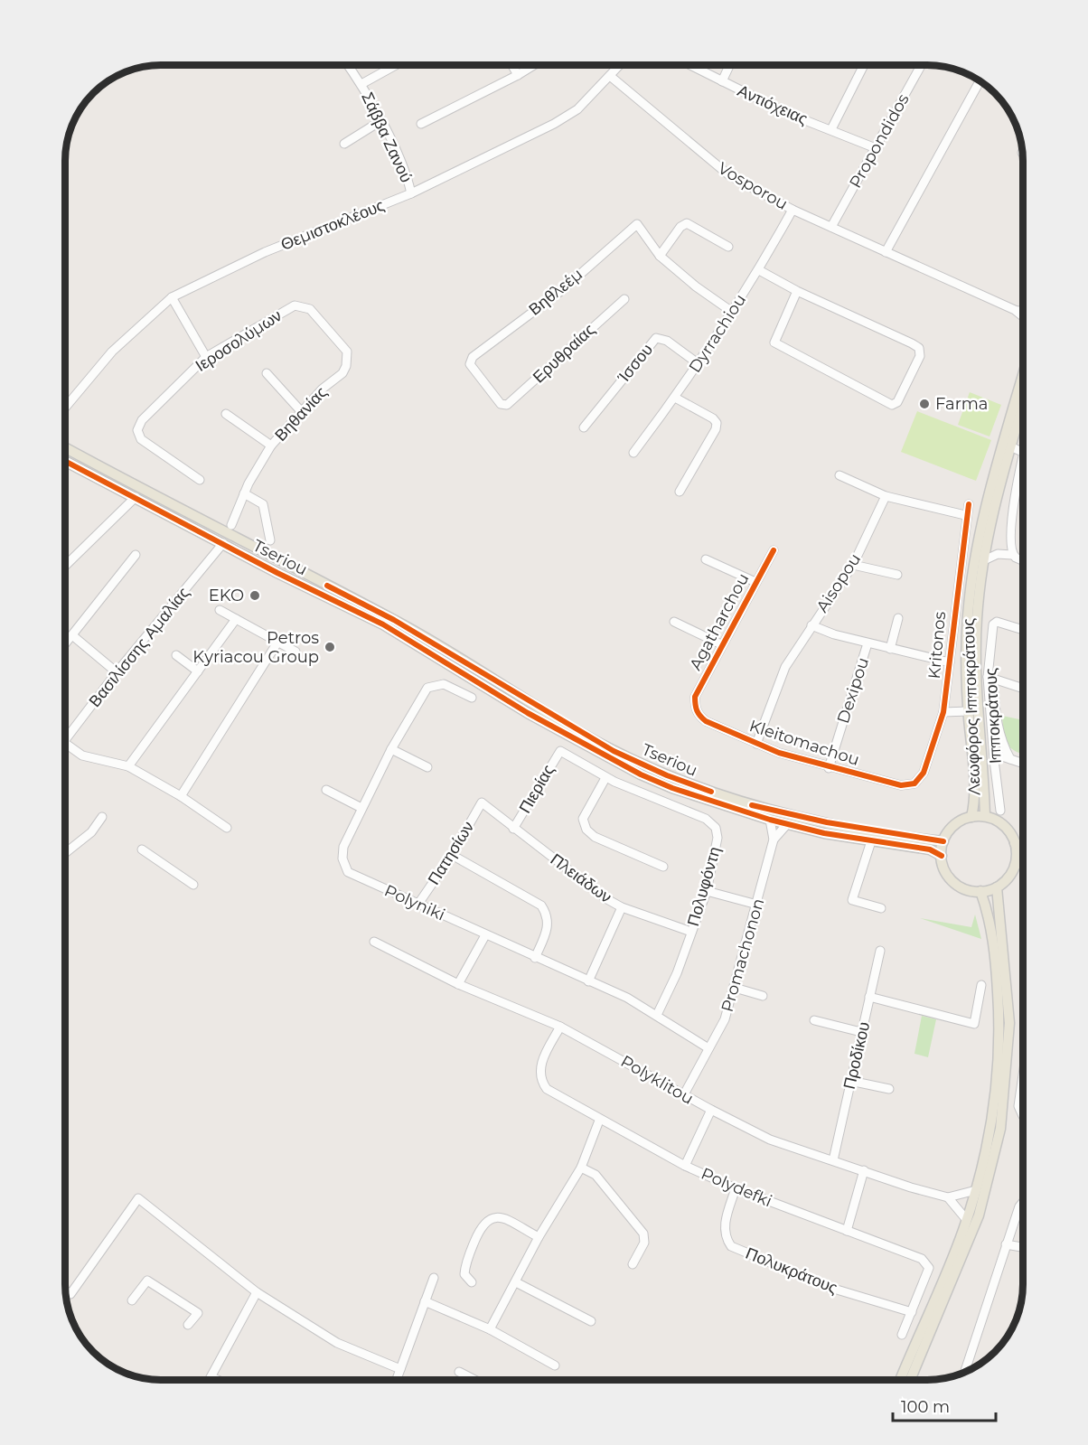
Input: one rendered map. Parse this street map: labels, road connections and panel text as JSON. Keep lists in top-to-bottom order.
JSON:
{
  "streets": {
    "main road": ["Tseriou", "Λεωφόρος Ιπποκράτους"],
    "street": [
      "Αντιόχειας",
      "Σάββα Ζανού",
      "Propondidos",
      "Vosporou",
      "Θεμιστοκλέους",
      "Βηθλεέμ",
      "Dyrrachiou",
      "Ιεροσολύμων",
      "Ερυθραίας",
      "Ίσσου",
      "Βηθανίας",
      "Aisopou",
      "Agatharchou",
      "Kritonos",
      "Βασιλίσσης Αμαλίας",
      "Dexipou",
      "Ιπποκράτους",
      "Kleitomachou",
      "Πιερίας",
      "Πατησίων",
      "Πλειάδων",
      "Πολυφόντη",
      "Polyniki",
      "Promachonon",
      "Προδίκου",
      "Polyklitou",
      "Polydefki",
      "Πολυκράτους"
    ]
  },
  "crossings": [
    ["Αντιόχειας", "Propondidos"],
    ["Σάββα Ζανού", "Θεμιστοκλέους"],
    ["Propondidos", "Vosporou"],
    ["Vosporou", "Θεμιστοκλέους"],
    ["Vosporou", "Dyrrachiou"],
    ["Βηθλεέμ", "Ερυθραίας"],
    ["Dyrrachiou", "Ίσσου"],
    ["Ιεροσολύμων", "Βηθανίας"],
    ["Tseriou", "Βασιλίσσης Αμαλίας"],
    ["Tseriou", "Λεωφόρος Ιπποκράτους"],
    ["Tseriou", "Promachonon"],
    ["Aisopou", "Kleitomachou"],
    ["Agatharchou", "Kleitomachou"],
    ["Kritonos", "Kleitomachou"],
    ["Dexipou", "Kleitomachou"],
    ["Πιερίας", "Πλειάδων"],
    ["Πιερίας", "Πολυφόντη"],
    ["Πατησίων", "Πλειάδων"],
    ["Πατησίων", "Polyniki"],
    ["Πλειάδων", "Πολυφόντη"],
    ["Πολυφόντη", "Polyniki"],
    ["Polyniki", "Promachonon"],
    ["Promachonon", "Polyklitou"],
    ["Προδίκου", "Polyklitou"],
    ["Polyklitou", "Polydefki"],
    ["Polydefki", "Πολυκράτους"]
  ],
  "places": ["Farma", "EKO", "Petros Kyriacou Group"],
  "scale_bar": "100 m"
}
